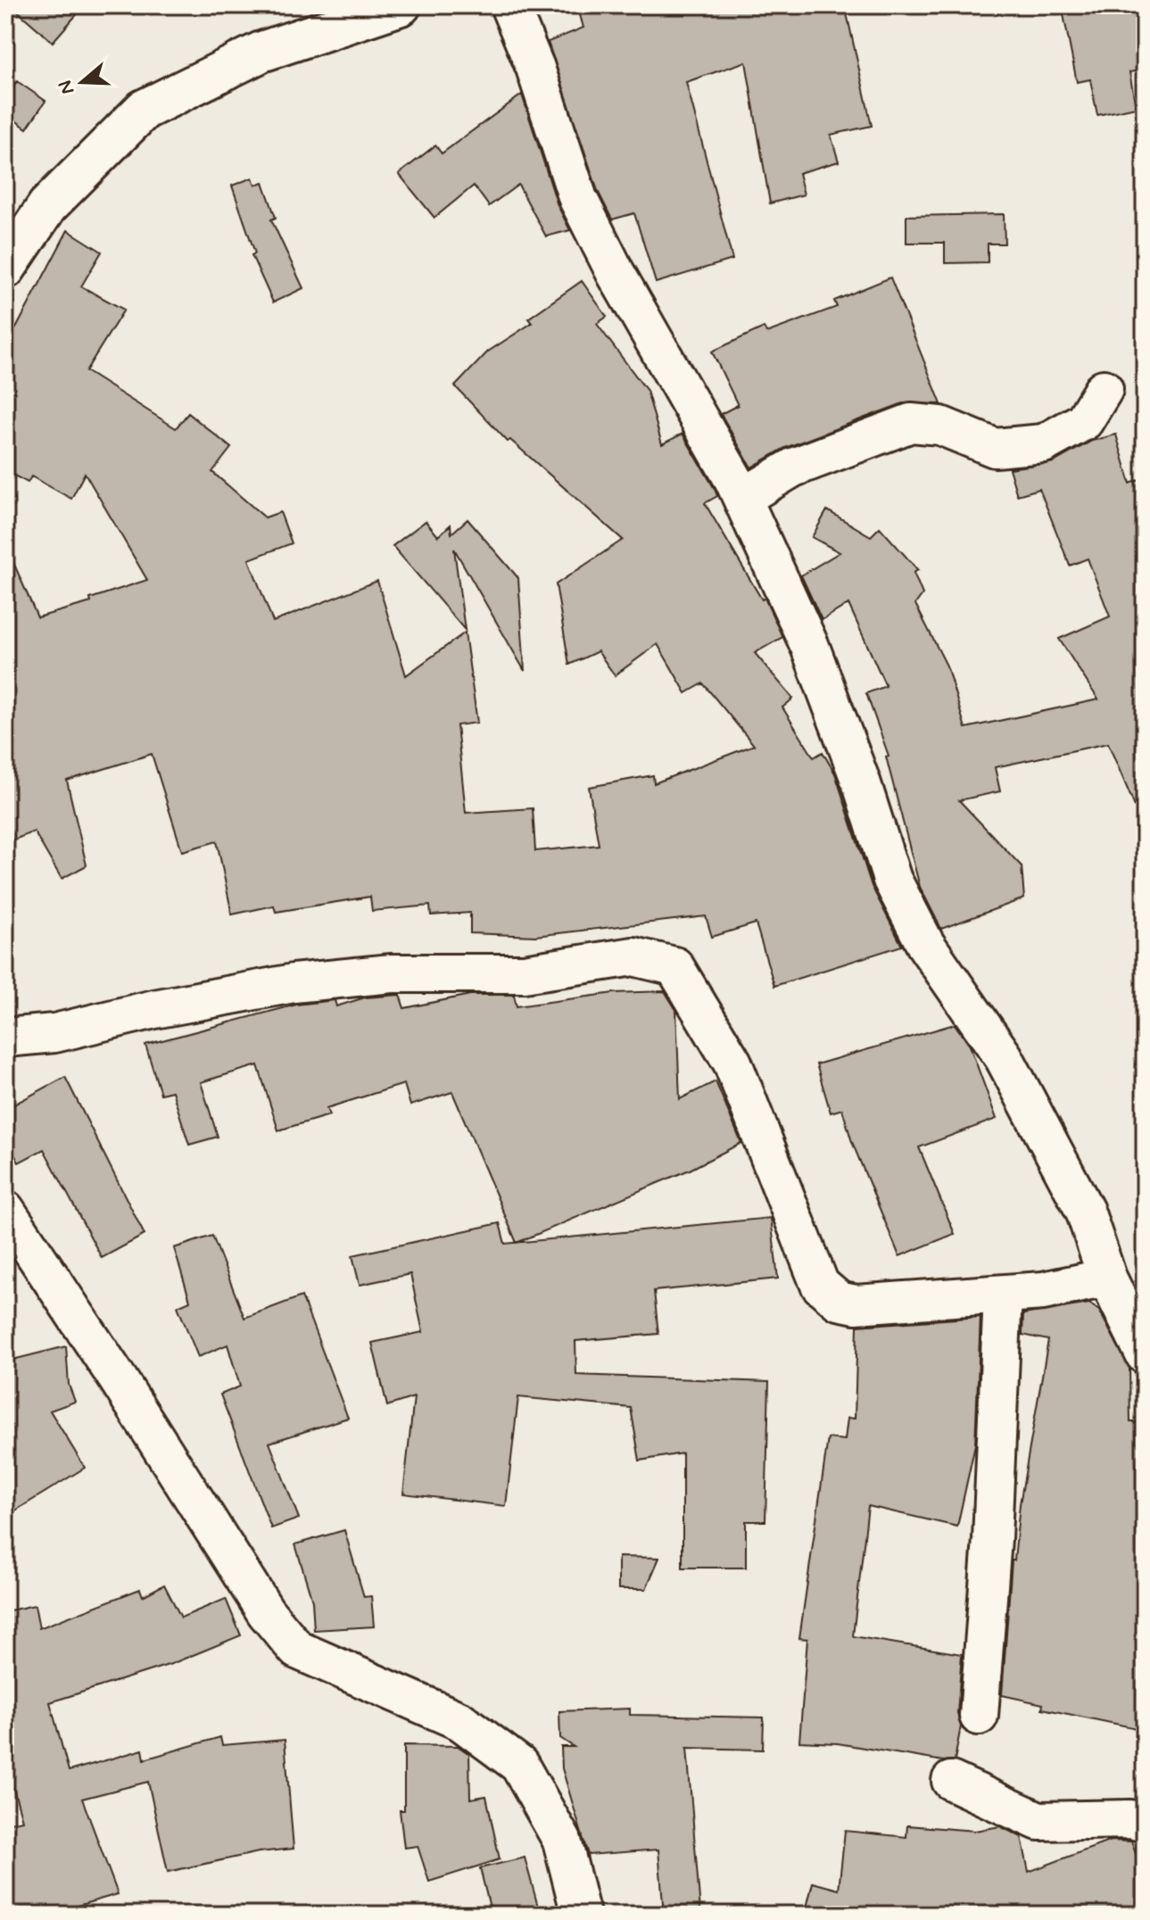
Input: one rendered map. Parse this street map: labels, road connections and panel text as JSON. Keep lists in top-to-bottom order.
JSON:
{
  "north": "left"
}
